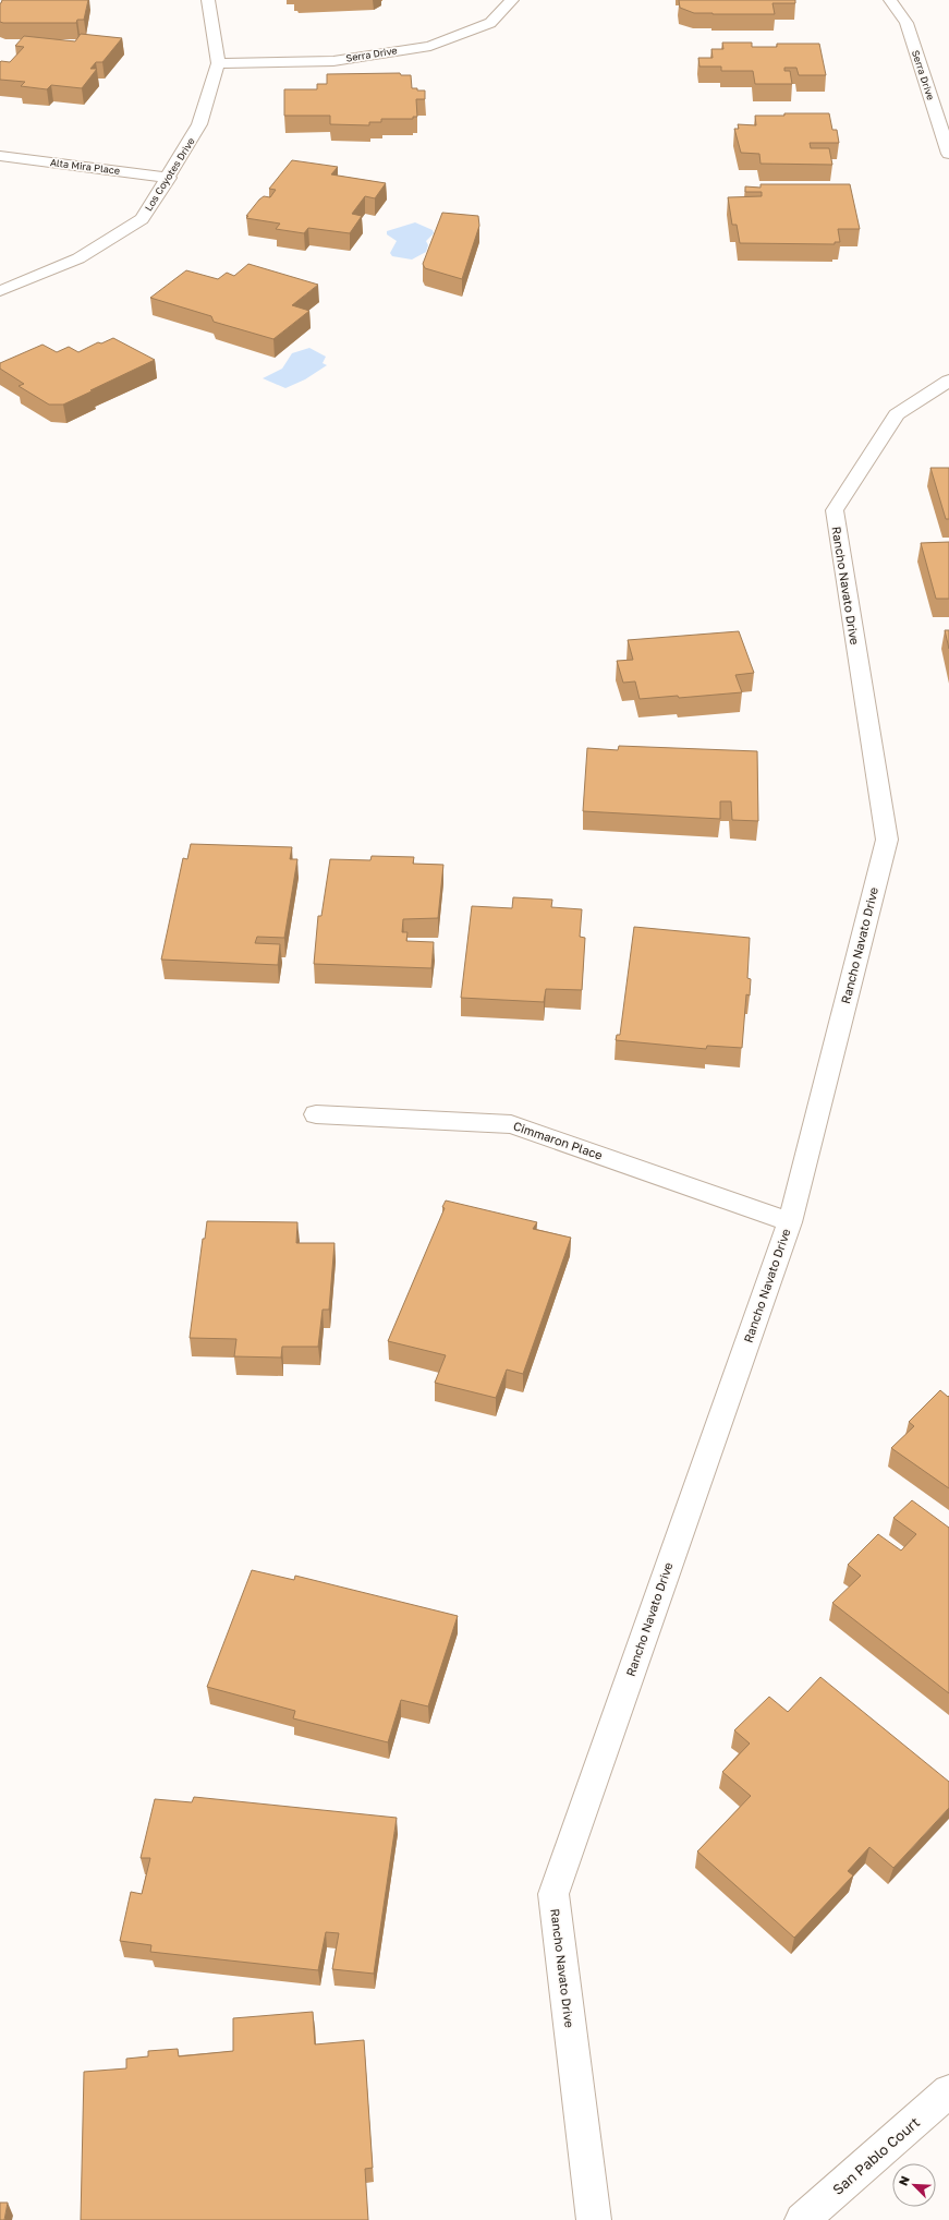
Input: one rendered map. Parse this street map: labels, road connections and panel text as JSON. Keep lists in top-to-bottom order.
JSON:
{
  "streets": {
    "street": [
      "Serra Drive",
      "Alta Mira Place",
      "Los Coyotes Drive",
      "Rancho Navato Drive",
      "Cimmaron Place",
      "San Pablo Court"
    ]
  },
  "crossings": [
    ["Serra Drive", "Los Coyotes Drive"],
    ["Alta Mira Place", "Los Coyotes Drive"],
    ["Rancho Navato Drive", "Cimmaron Place"]
  ],
  "north": "top left"
}
